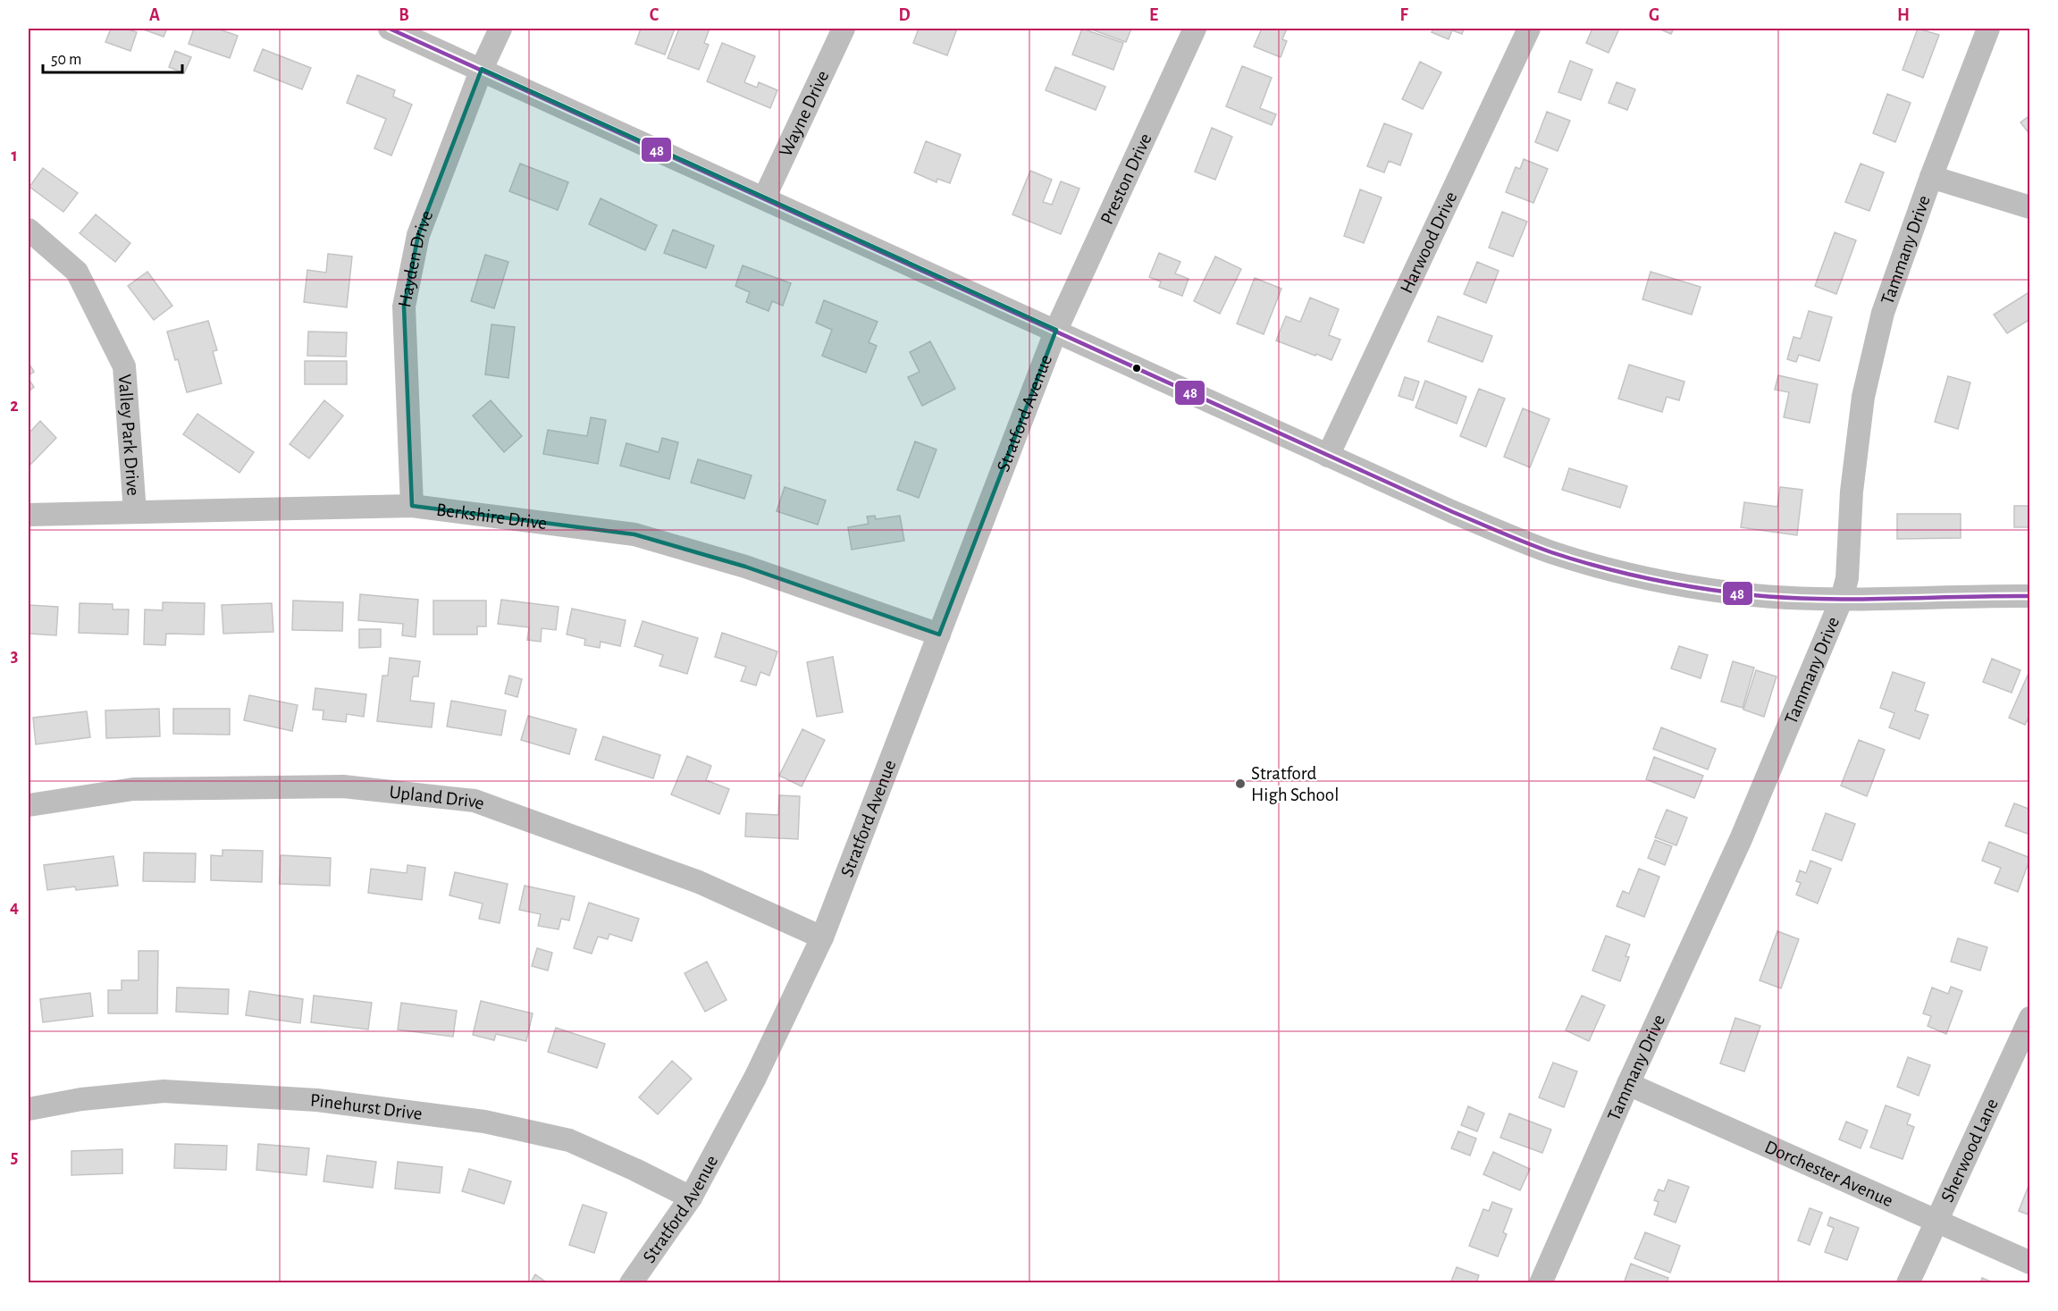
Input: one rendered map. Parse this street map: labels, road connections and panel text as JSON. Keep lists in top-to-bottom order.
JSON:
{
  "streets": {
    "street": [
      "Wayne Drive",
      "Preston Drive",
      "Harwood Drive",
      "Tammany Drive",
      "Hayden Drive",
      "Stratford Avenue",
      "Valley Park Drive",
      "Berkshire Drive",
      "Upland Drive",
      "Pinehurst Drive",
      "Sherwood Lane",
      "Dorchester Avenue"
    ]
  },
  "crossings": [
    ["Preston Drive", "Stratford Avenue"],
    ["Tammany Drive", "Dorchester Avenue"],
    ["Hayden Drive", "Berkshire Drive"],
    ["Stratford Avenue", "Berkshire Drive"],
    ["Stratford Avenue", "Upland Drive"],
    ["Stratford Avenue", "Pinehurst Drive"],
    ["Valley Park Drive", "Berkshire Drive"],
    ["Sherwood Lane", "Dorchester Avenue"]
  ],
  "places": ["Stratford High School"],
  "lines": ["transit line 48"],
  "scale_bar": "50 m",
  "grid": {
    "columns": [
      "A",
      "B",
      "C",
      "D",
      "E",
      "F",
      "G",
      "H"
    ],
    "rows": [
      "1",
      "2",
      "3",
      "4",
      "5"
    ]
  }
}
